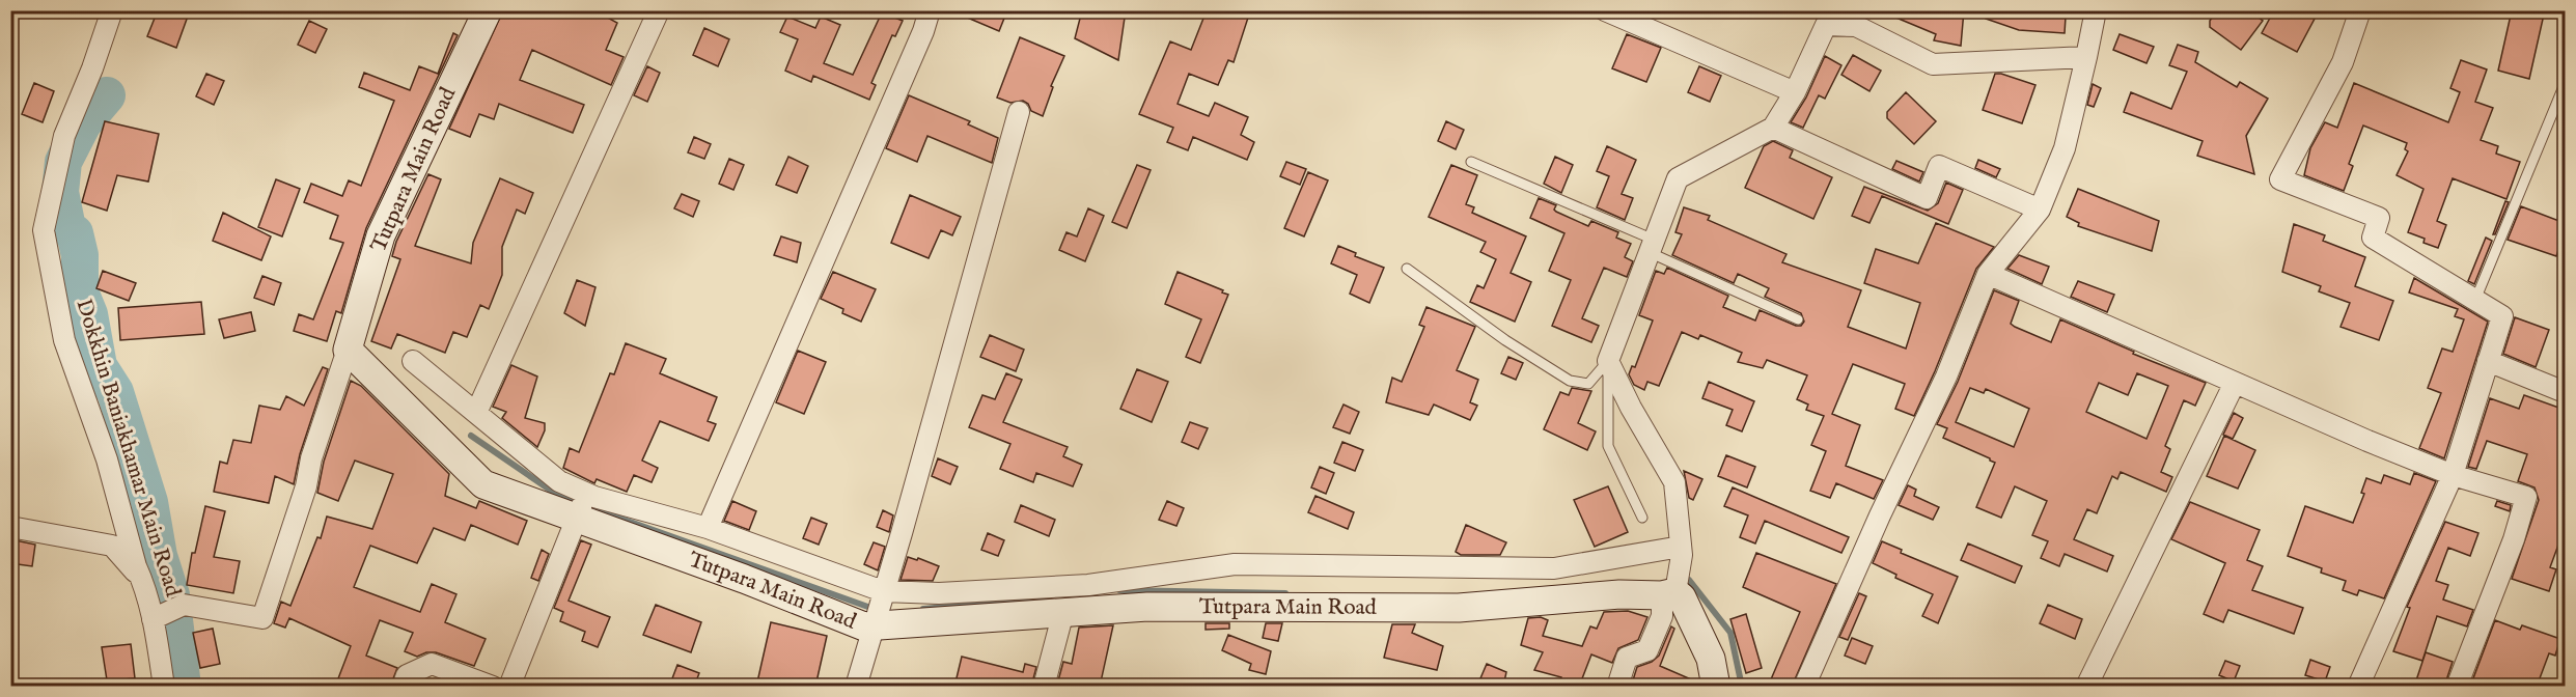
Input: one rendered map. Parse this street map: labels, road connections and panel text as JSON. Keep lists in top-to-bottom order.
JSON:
{
  "streets": {
    "street": ["Tutpara Main Road", "Dokkhin Baniakhamar Main Road"]
  }
}
